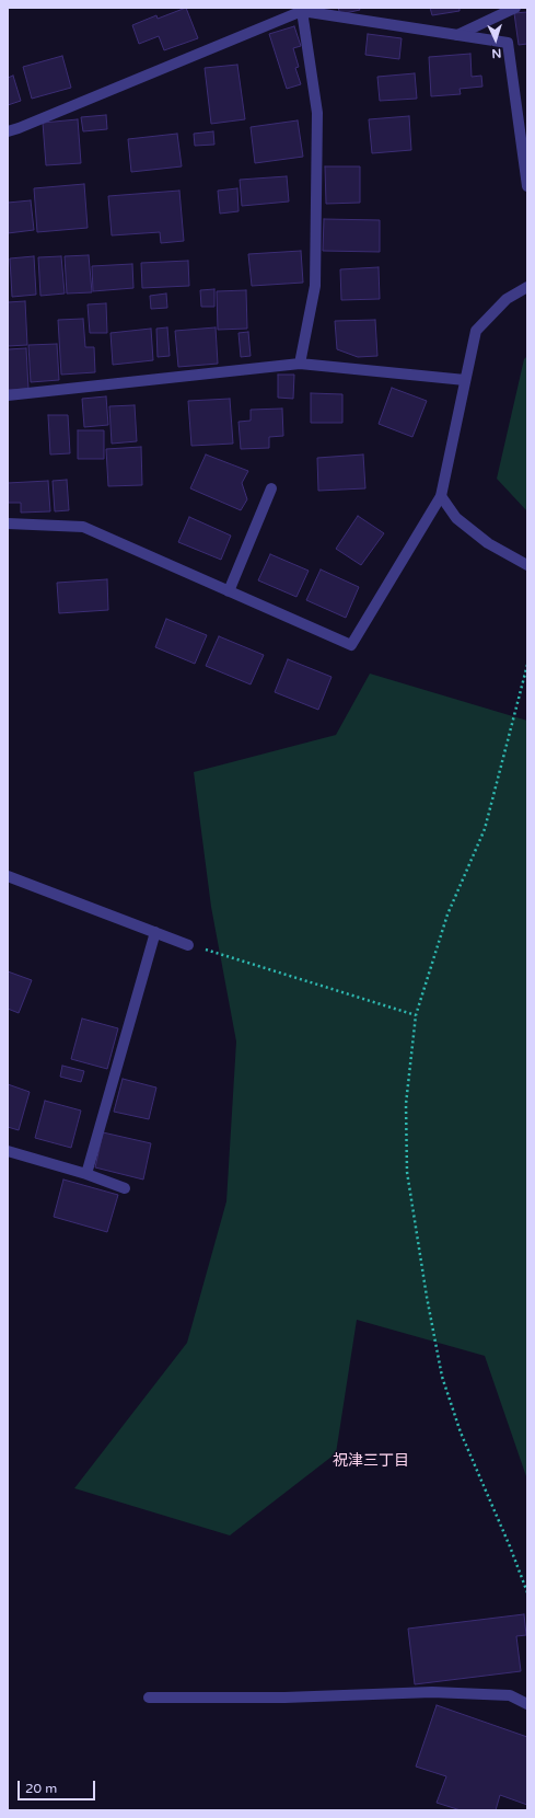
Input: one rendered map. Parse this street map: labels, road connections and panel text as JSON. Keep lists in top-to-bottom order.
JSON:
{
  "districts": ["祝津三丁目"],
  "scale_bar": "20 m",
  "north": "bottom"
}
